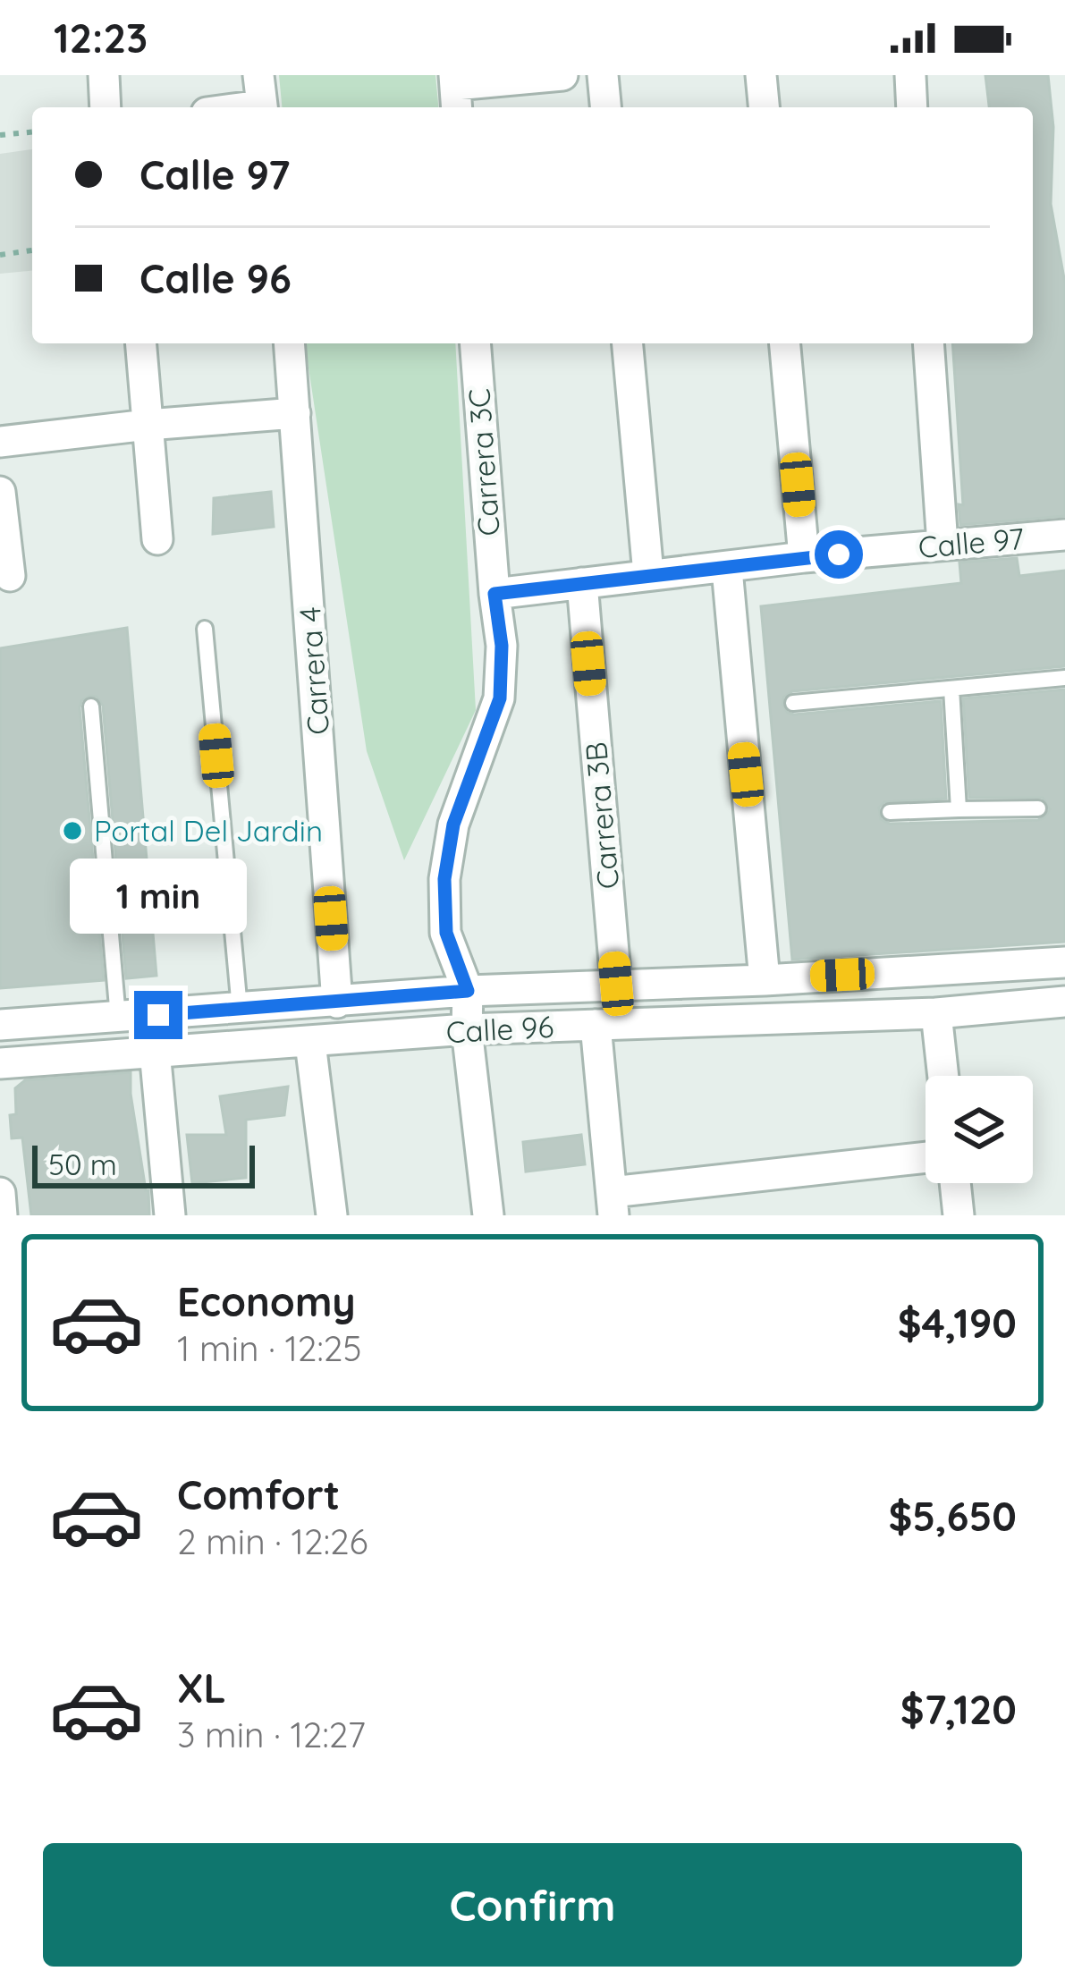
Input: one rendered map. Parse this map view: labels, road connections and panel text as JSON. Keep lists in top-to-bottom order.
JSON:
{
  "streets": {
    "street": [
      "Carrera 3C",
      "Calle 97",
      "Carrera 4",
      "Carrera 3B",
      "Calle 96"
    ]
  },
  "crossings": [
    ["Carrera 3C", "Calle 97"],
    ["Carrera 3C", "Calle 96"],
    ["Calle 97", "Carrera 3B"],
    ["Carrera 4", "Calle 96"],
    ["Carrera 3B", "Calle 96"]
  ],
  "places": ["Portal Del Jardin"],
  "scale_bar": "50 m",
  "page": {
    "status": "12:23",
    "banner": ["Calle 97", "Calle 96"],
    "bubble": "1 min",
    "scale": "50 m",
    "list": [
      {
        "name": "Economy",
        "note": "1 min · 12:25",
        "value": "$4,190"
      },
      {
        "name": "Comfort",
        "note": "2 min · 12:26",
        "value": "$5,650"
      },
      {
        "name": "XL",
        "note": "3 min · 12:27",
        "value": "$7,120"
      }
    ],
    "buttons": "Confirm"
  }
}
